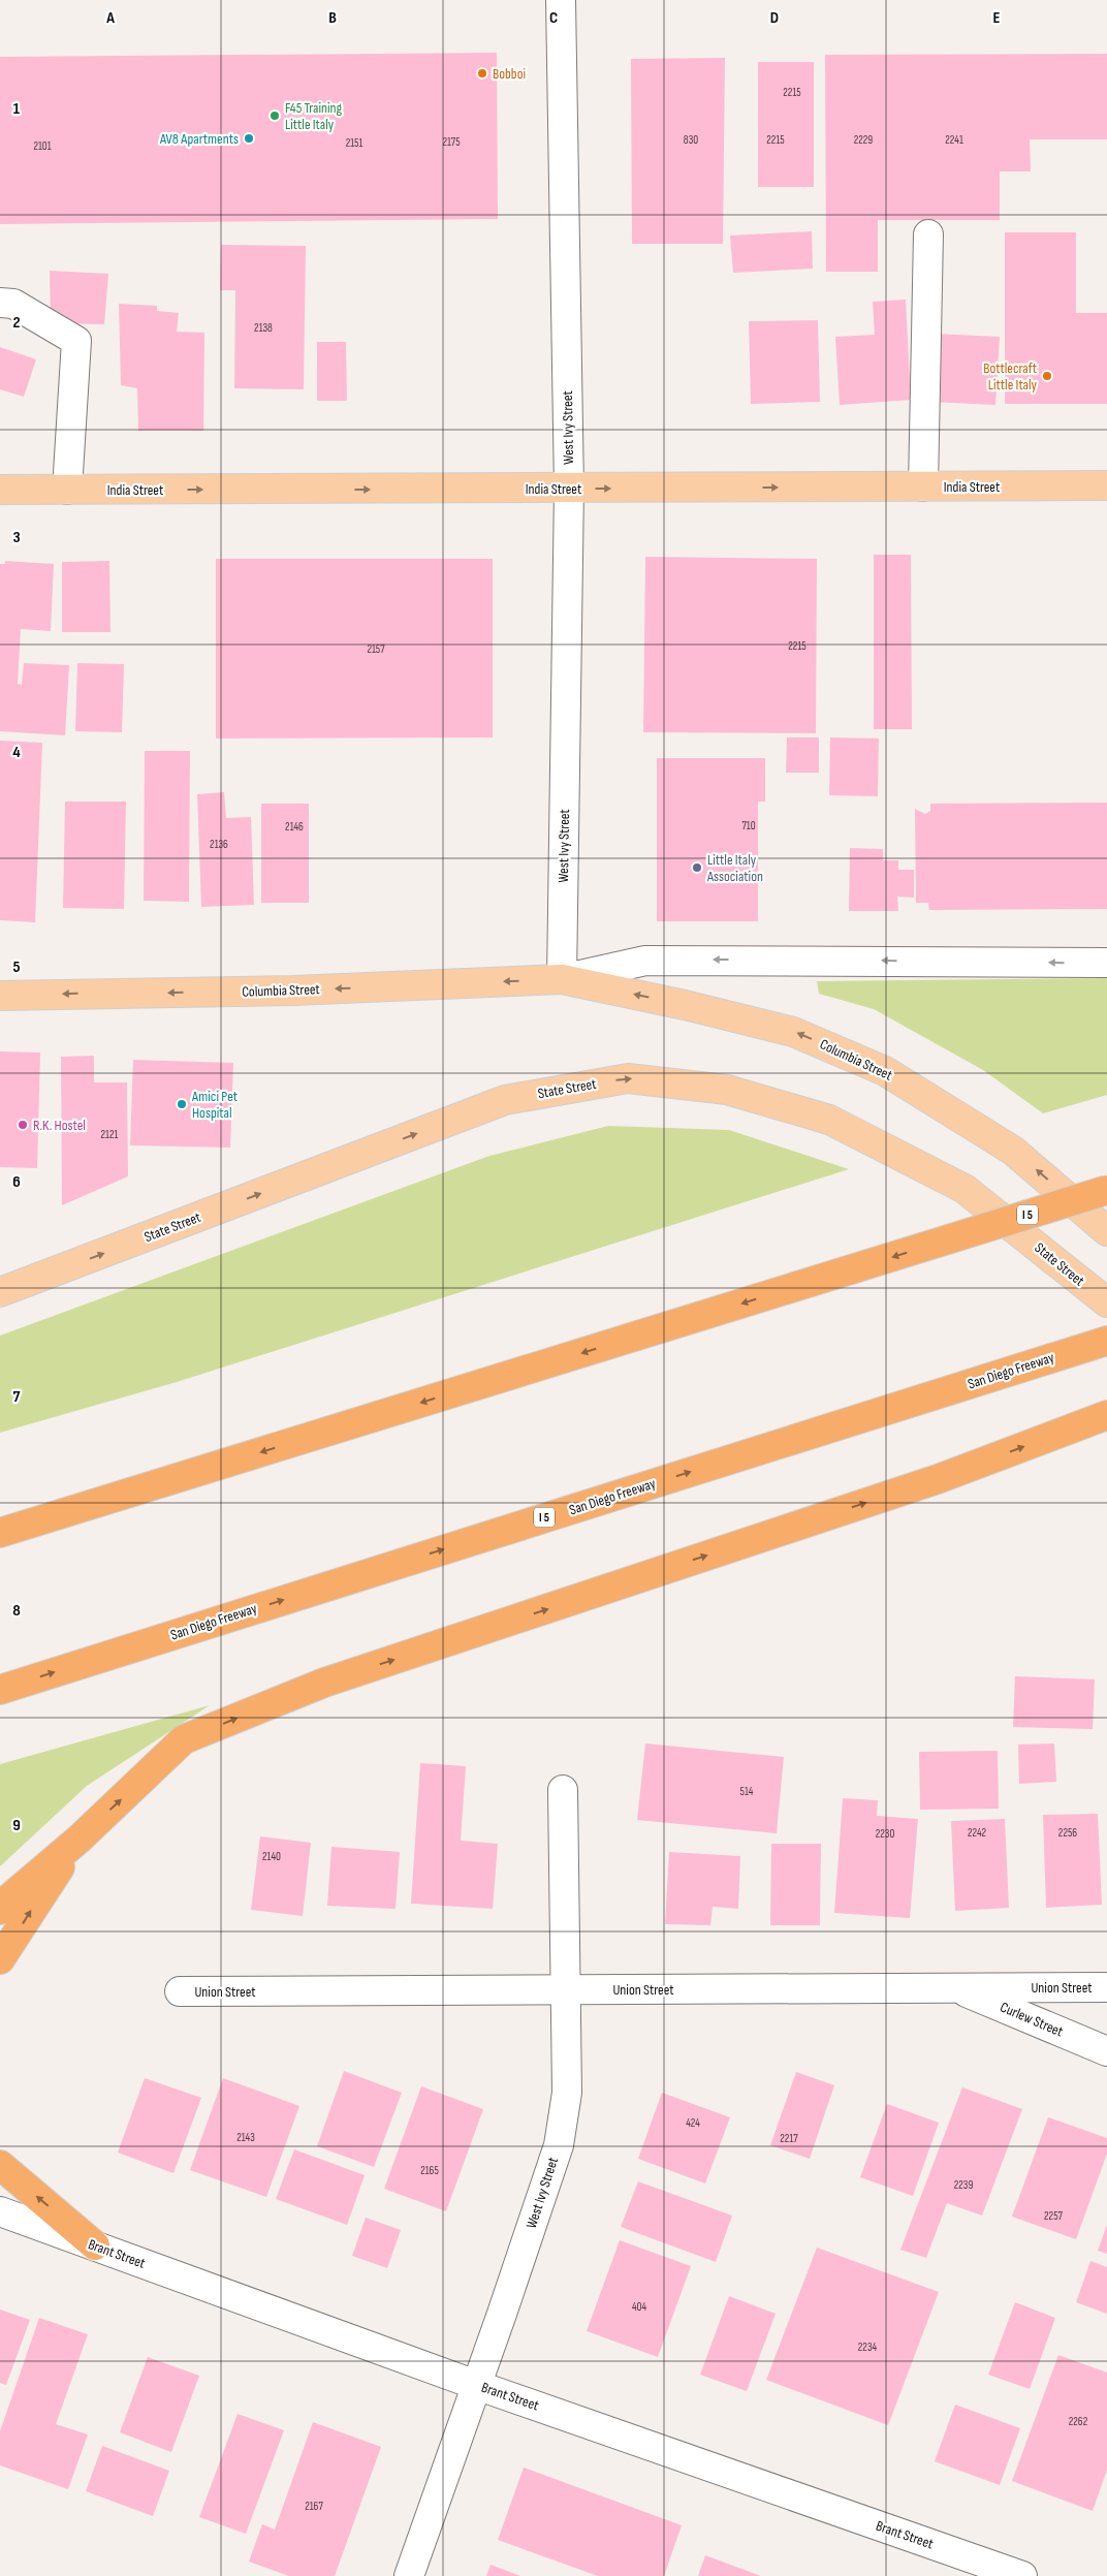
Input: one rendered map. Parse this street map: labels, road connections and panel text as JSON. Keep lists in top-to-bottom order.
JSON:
{
  "streets": {
    "highway": ["I 5", "San Diego Freeway"],
    "main road": ["India Street", "Columbia Street", "State Street"],
    "street": [
      "West Ivy Street",
      "Union Street",
      "Curlew Street",
      "Brant Street"
    ]
  },
  "crossings": [
    ["West Ivy Street", "India Street"],
    ["West Ivy Street", "Columbia Street"],
    ["West Ivy Street", "Union Street"],
    ["West Ivy Street", "Brant Street"],
    ["Union Street", "Curlew Street"]
  ],
  "one_way": ["India Street", "Columbia Street", "State Street"],
  "places": [
    "Bobboi",
    "F45 Training Little Italy",
    "AV8 Apartments",
    "Bottlecraft Little Italy",
    "Little Italy Association",
    "Amici Pet Hospital",
    "R.K. Hostel"
  ],
  "house_numbers": [
    "2215",
    "830",
    "2215",
    "2229",
    "2241",
    "2175",
    "2151",
    "2101",
    "2138",
    "2215",
    "2157",
    "710",
    "2146",
    "2136",
    "2121",
    "514",
    "2242",
    "2256",
    "2230",
    "2140",
    "424",
    "2143",
    "2217",
    "2165",
    "2239",
    "2257",
    "404",
    "2234",
    "2262",
    "2167"
  ],
  "grid": {
    "columns": [
      "A",
      "B",
      "C",
      "D",
      "E"
    ],
    "rows": [
      "1",
      "2",
      "3",
      "4",
      "5",
      "6",
      "7",
      "8",
      "9"
    ]
  }
}
